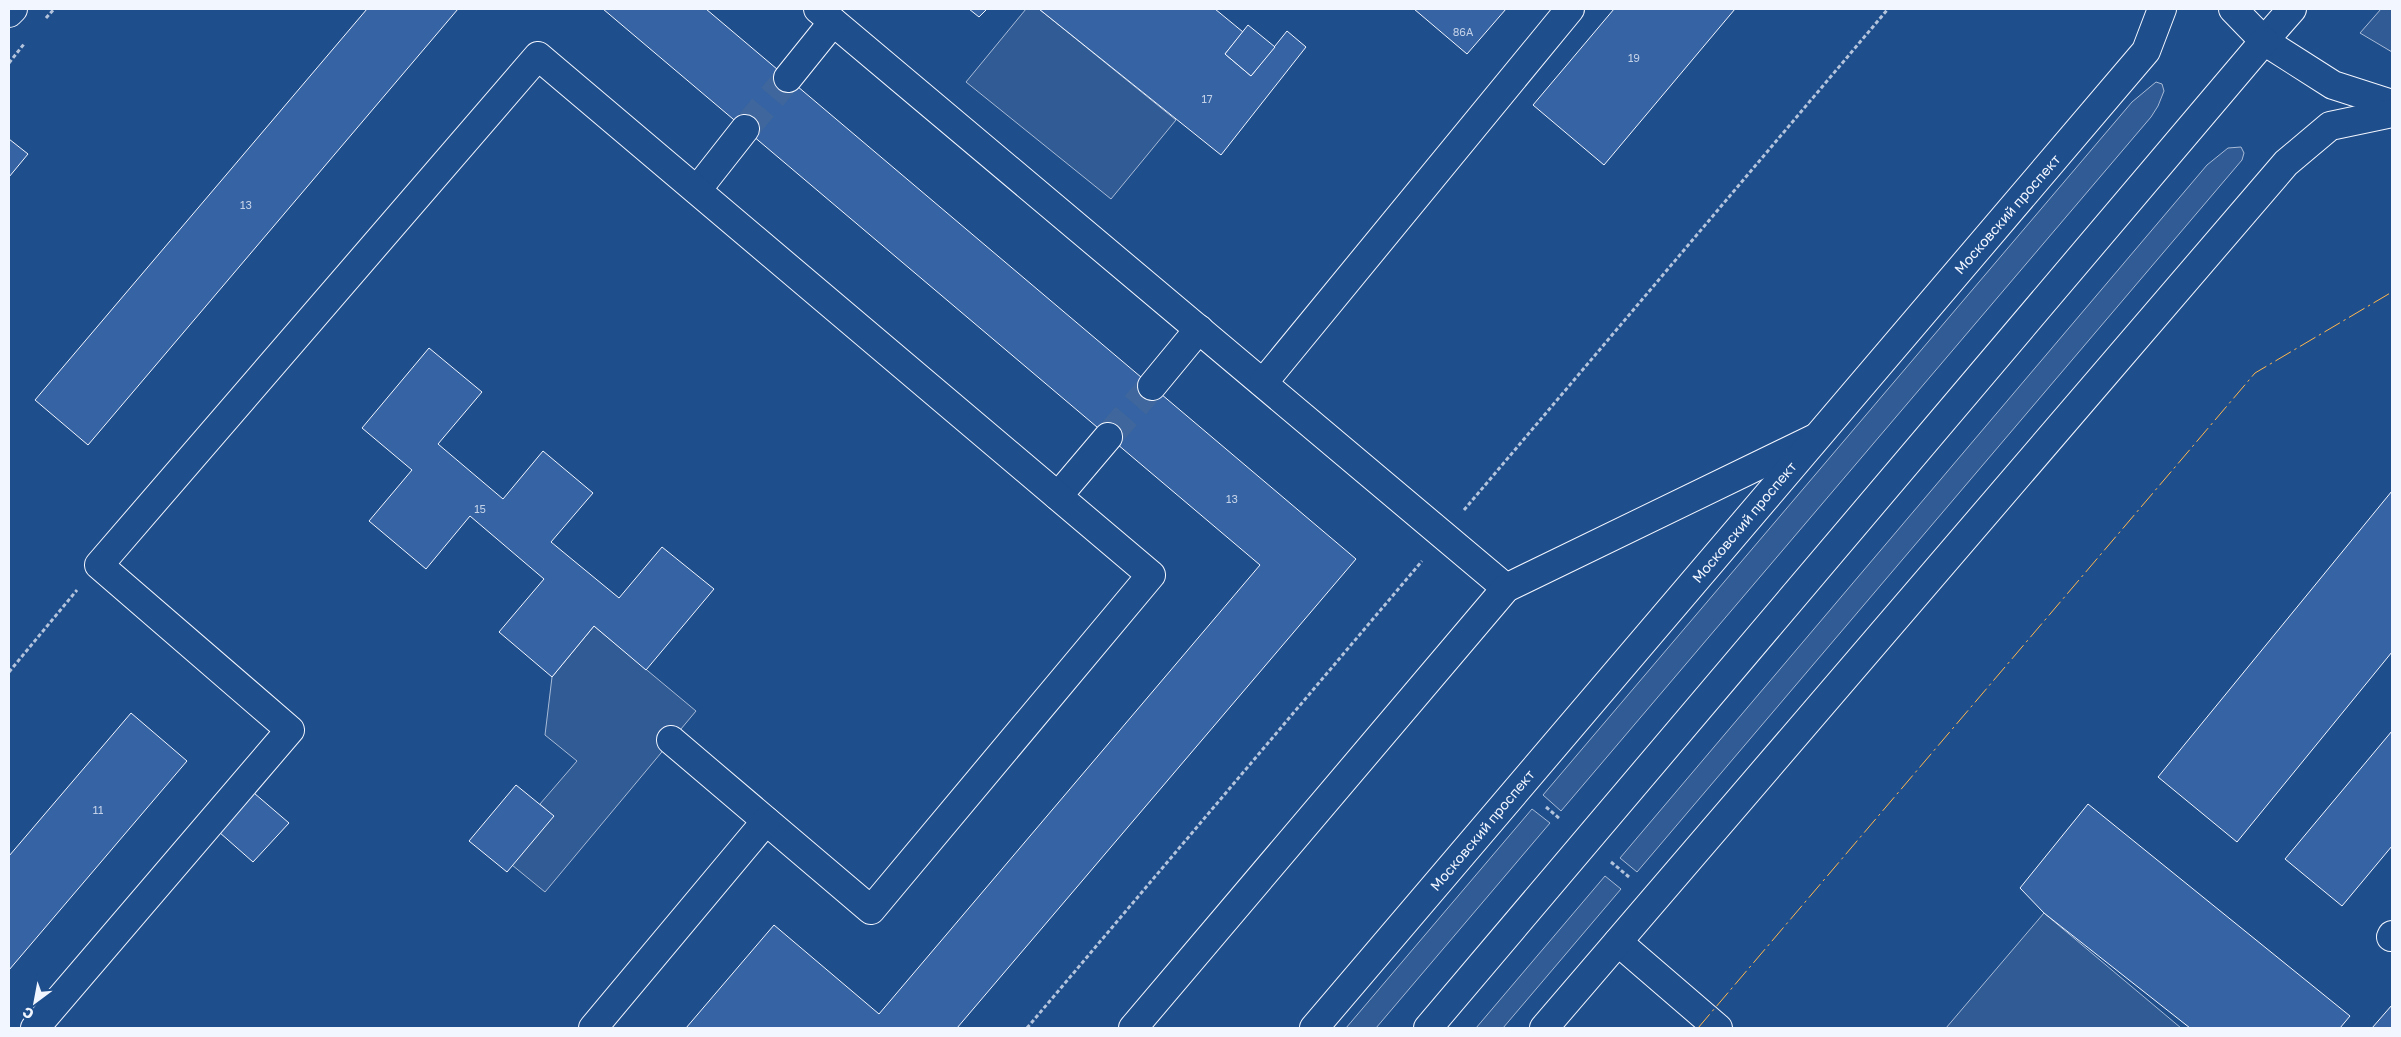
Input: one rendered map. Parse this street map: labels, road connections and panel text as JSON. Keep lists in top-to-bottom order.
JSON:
{
  "streets": {
    "main road": ["Московский проспект"]
  },
  "house_numbers": [
    "86А",
    "19",
    "17",
    "13",
    "13",
    "15",
    "11"
  ],
  "north": "bottom left"
}
